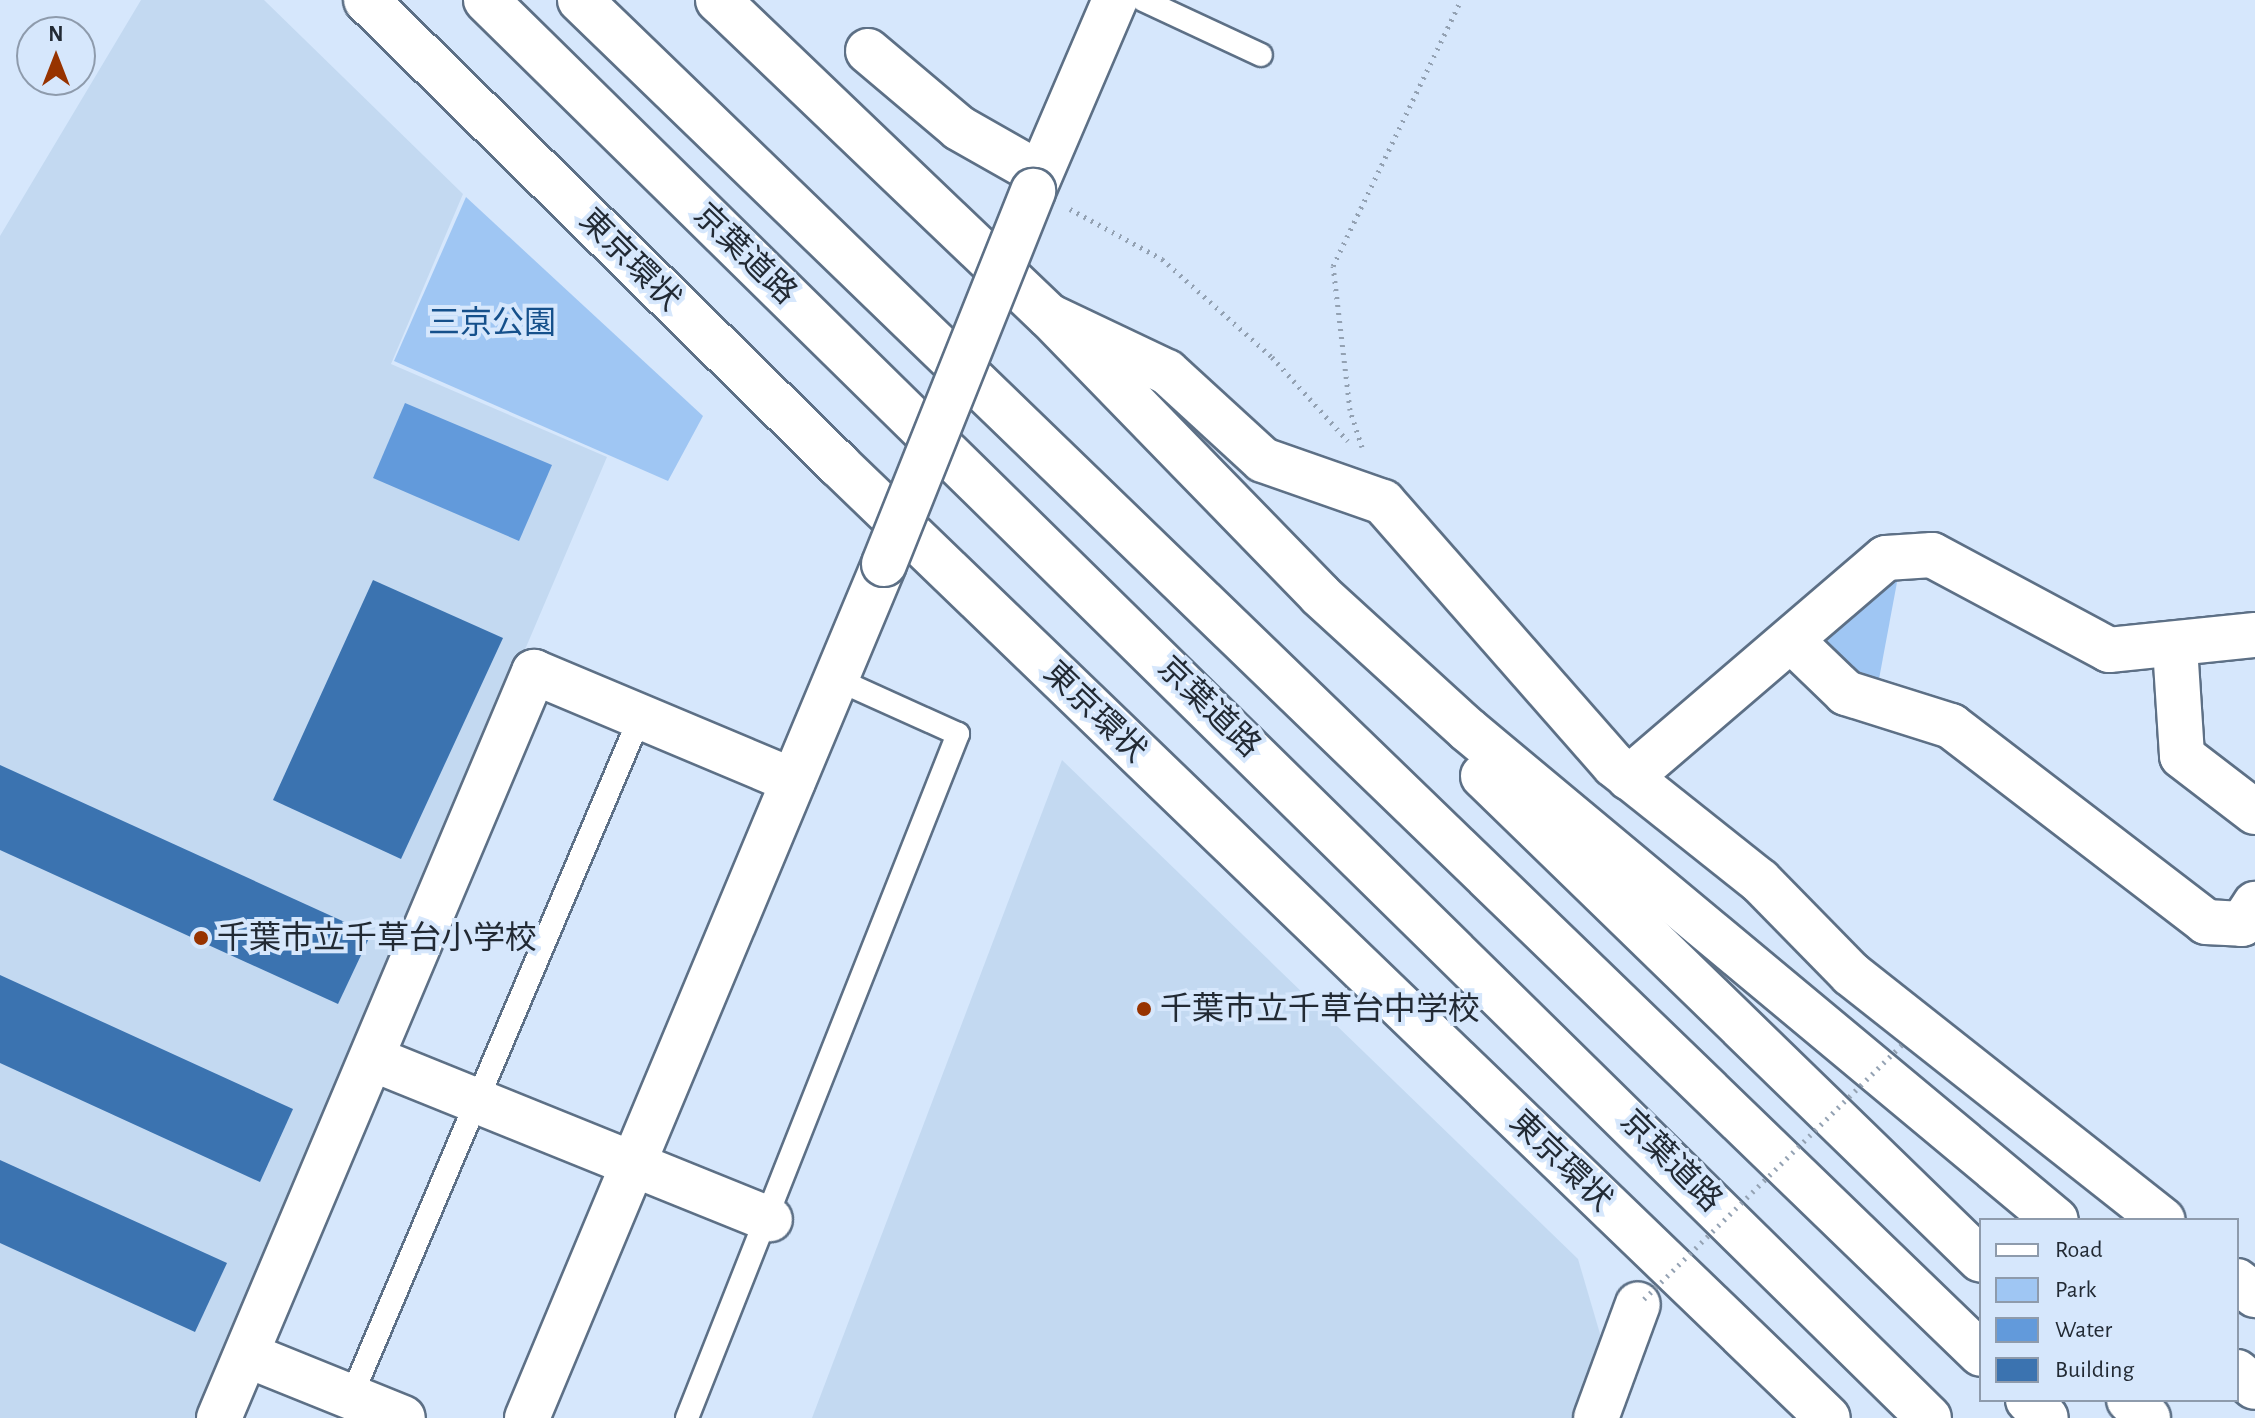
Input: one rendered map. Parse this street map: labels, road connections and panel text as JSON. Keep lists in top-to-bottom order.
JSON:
{
  "streets": {
    "main road": ["京葉道路", "東京環状"]
  },
  "parks": ["三京公園"],
  "places": ["千葉市立千草台小学校", "千葉市立千草台中学校"],
  "legend": [
    "Road",
    "Park",
    "Water",
    "Building"
  ],
  "north": "top"
}
